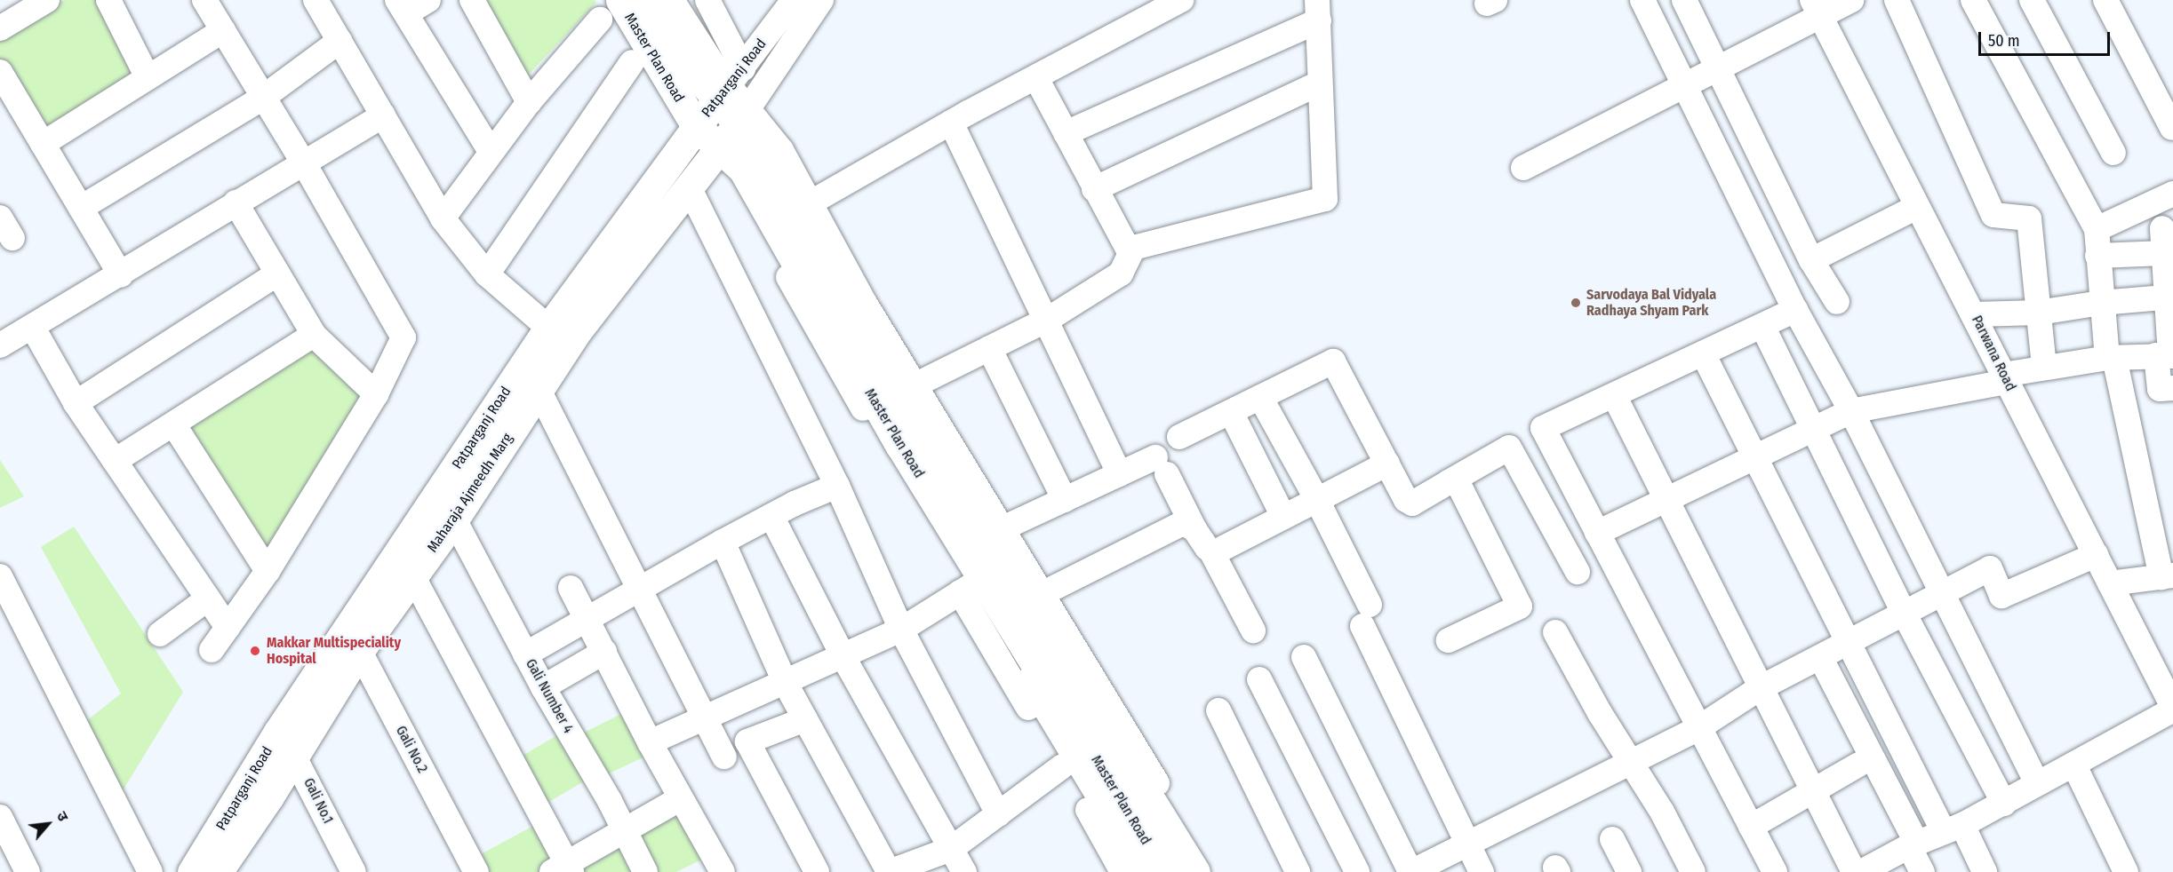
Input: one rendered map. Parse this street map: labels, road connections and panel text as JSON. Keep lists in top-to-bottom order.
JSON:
{
  "streets": {
    "main road": ["Master Plan Road", "Patparganj Road", "Maharaja Ajmeedh Marg"],
    "street": [
      "Parwana Road",
      "Gali Number 4",
      "Gali No.2",
      "Gali No.1"
    ]
  },
  "crossings": [
    ["Master Plan Road", "Patparganj Road"],
    ["Master Plan Road", "Maharaja Ajmeedh Marg"],
    ["Patparganj Road", "Maharaja Ajmeedh Marg"],
    ["Patparganj Road", "Gali No.2"],
    ["Patparganj Road", "Gali No.1"],
    ["Maharaja Ajmeedh Marg", "Gali Number 4"],
    ["Maharaja Ajmeedh Marg", "Gali No.2"],
    ["Maharaja Ajmeedh Marg", "Gali No.1"]
  ],
  "places": ["Sarvodaya Bal Vidyala Radhaya Shyam Park", "Makkar Multispeciality Hospital"],
  "scale_bar": "50 m",
  "north": "top right"
}
